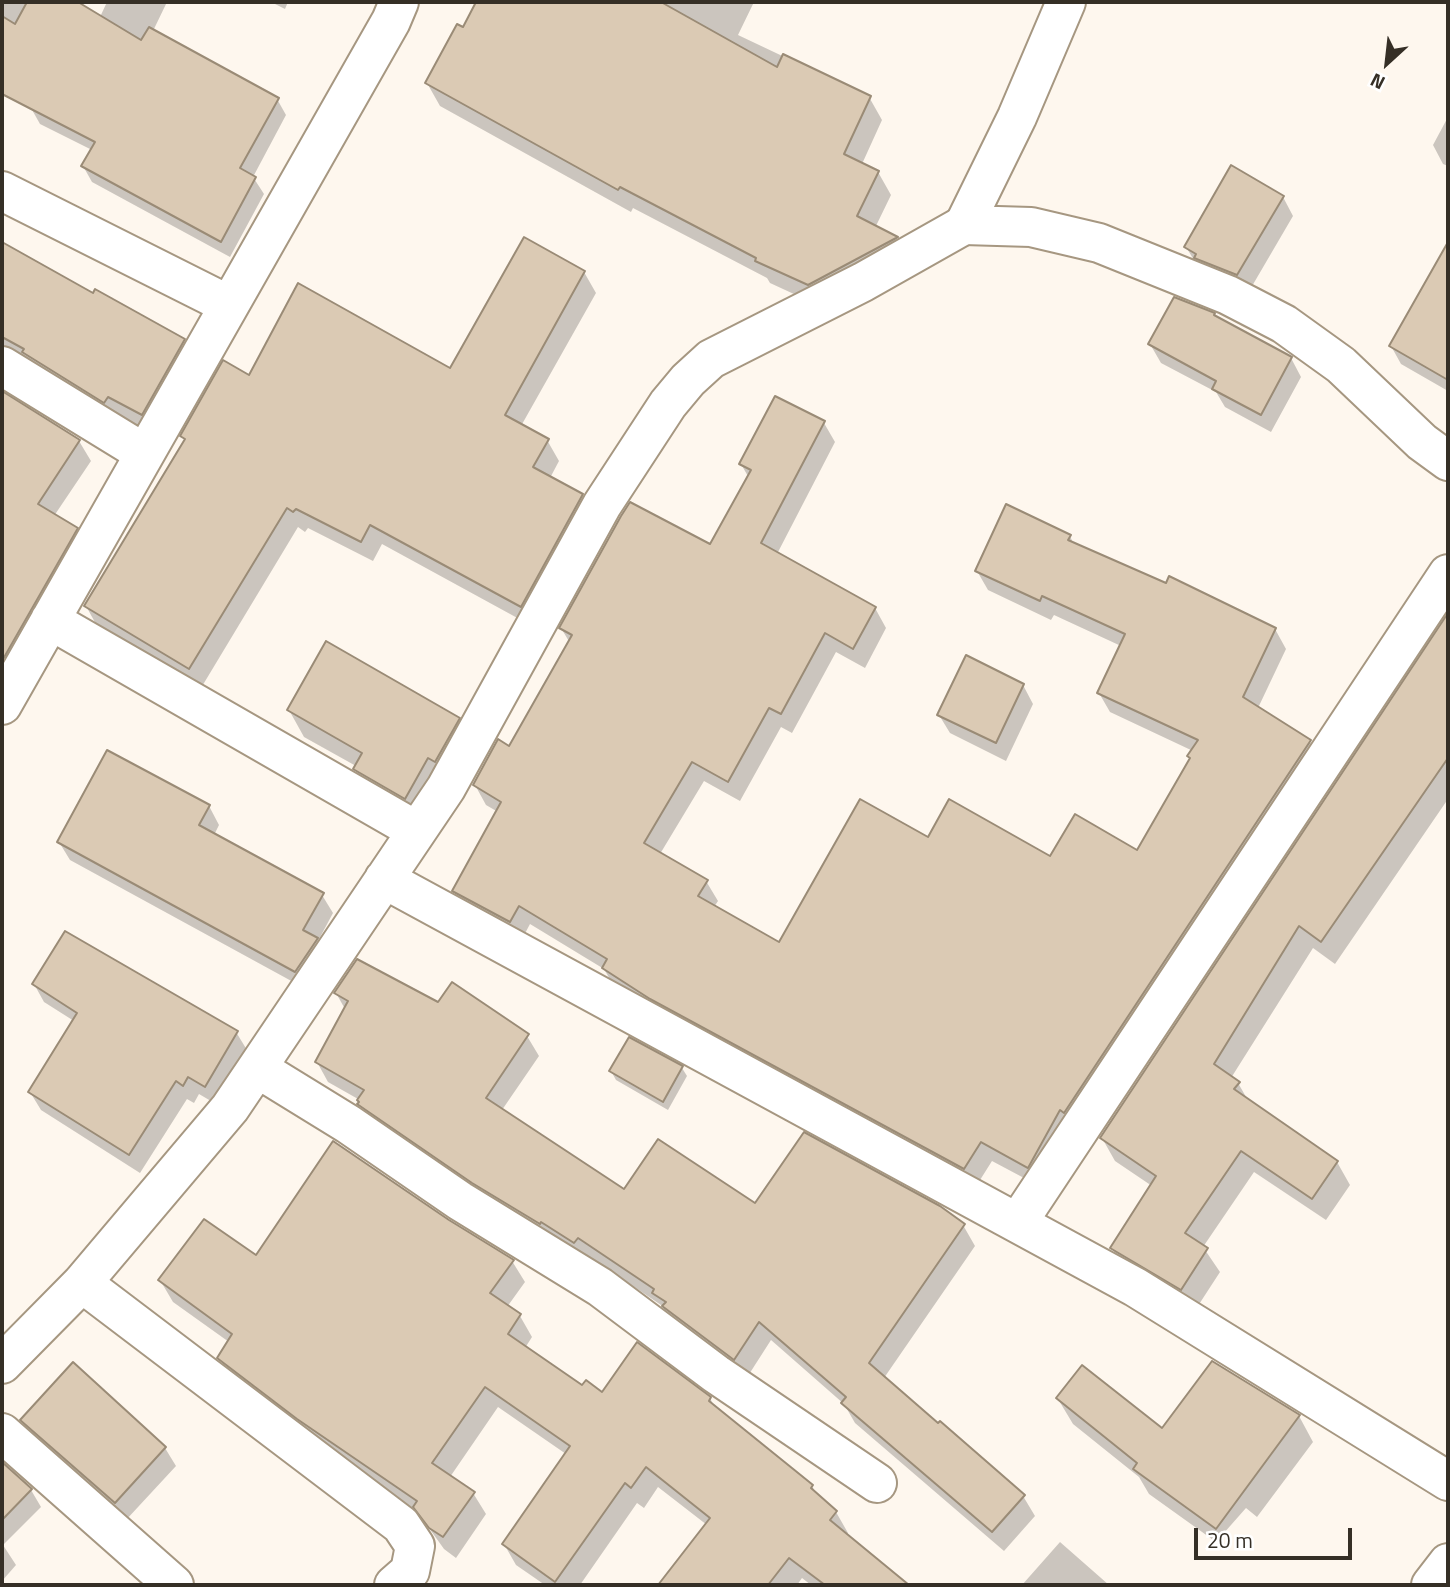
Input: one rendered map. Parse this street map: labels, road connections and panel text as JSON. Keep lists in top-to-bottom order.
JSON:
{
  "scale_bar": "20 m",
  "north": "bottom left"
}
